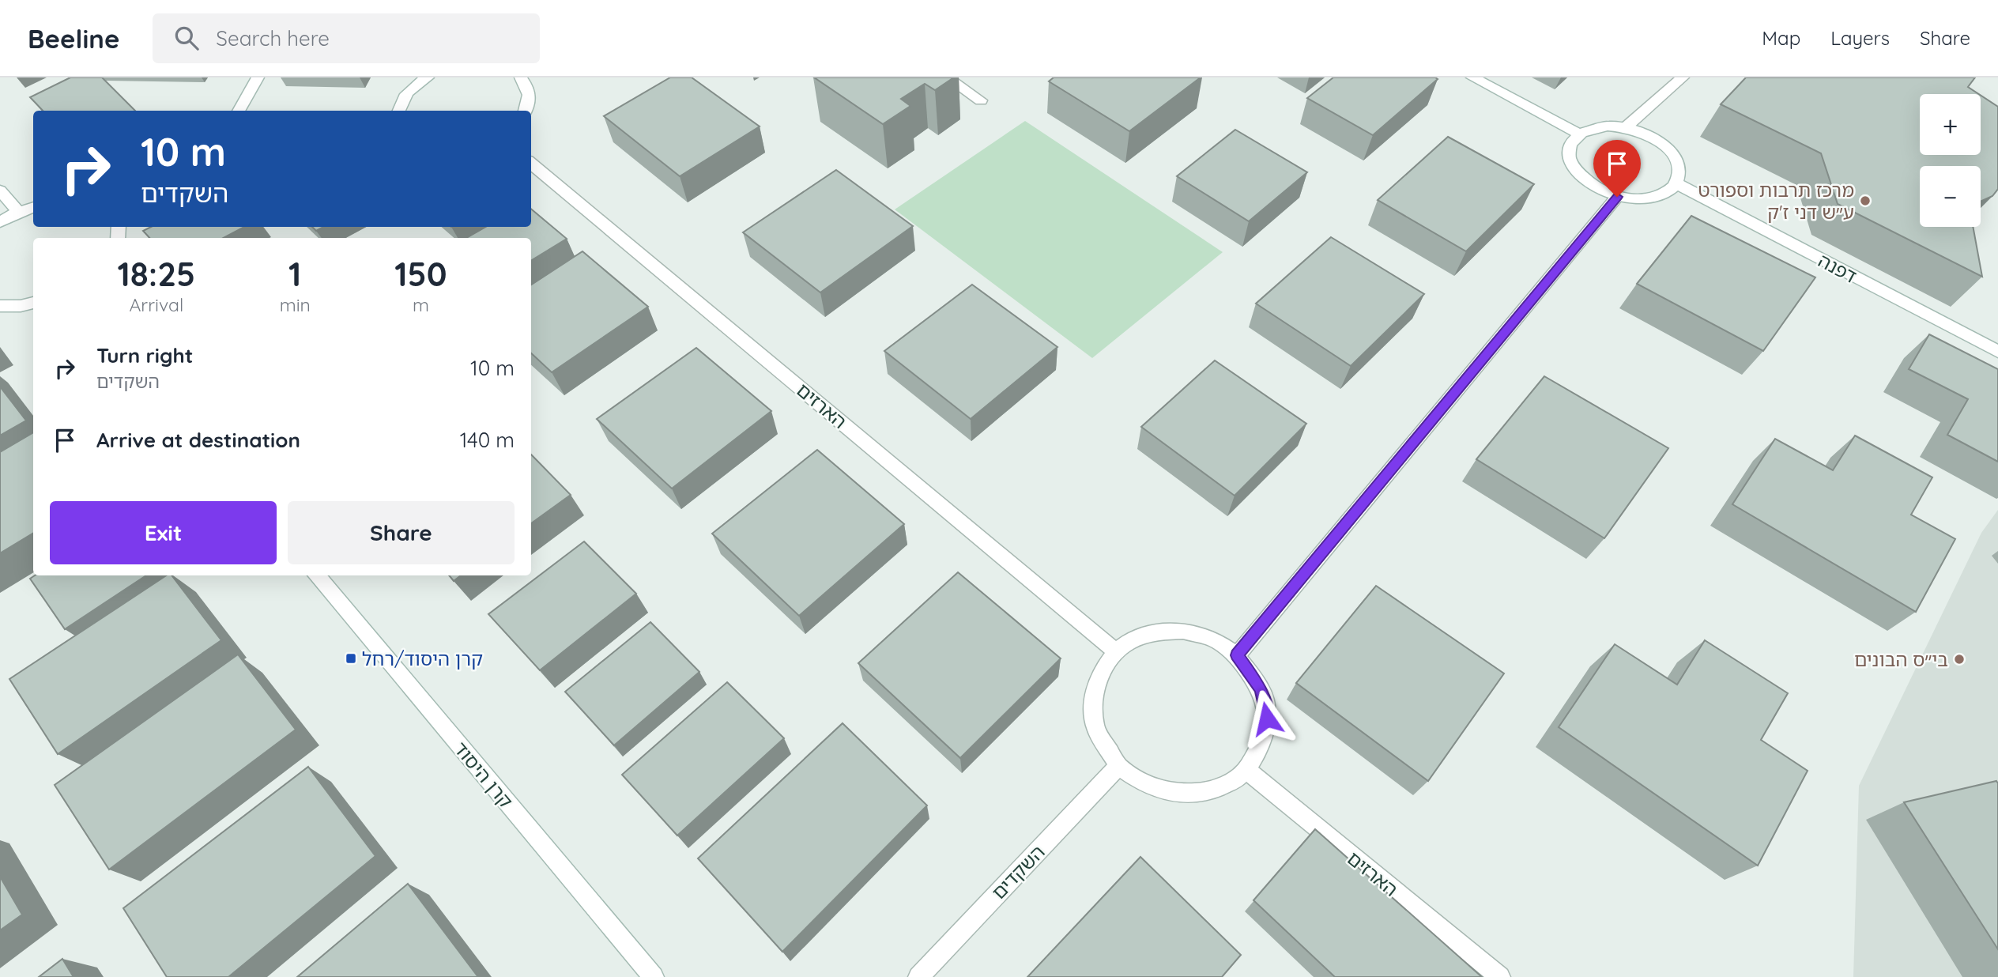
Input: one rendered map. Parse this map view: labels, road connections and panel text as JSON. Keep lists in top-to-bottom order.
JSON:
{
  "streets": {
    "street": [
      "דפנה",
      "הארזים",
      "קרן היסוד",
      "השקדים"
    ]
  },
  "crossings": [
    ["הארזים", "השקדים"]
  ],
  "places": {
    "other": ["מרכז תרבות וספורט ע״ש דני ז'ק", "בי״ס הבונים"],
    "transit": ["קרן היסוד/רחל"]
  },
  "page": {
    "header": "Beeline",
    "search": "Search here",
    "nav": ["Map", "Layers", "Share"],
    "map_buttons": ["+", "−"],
    "turn": ["10 m", "השקדים"],
    "eta": [
      "18:25",
      "Arrival",
      "1",
      "min",
      "150",
      "m"
    ],
    "list": [
      {
        "name": "Turn right",
        "note": "השקדים",
        "value": "10 m"
      },
      {
        "name": "Arrive at destination",
        "value": "140 m"
      }
    ],
    "buttons": ["Exit", "Share"]
  }
}
